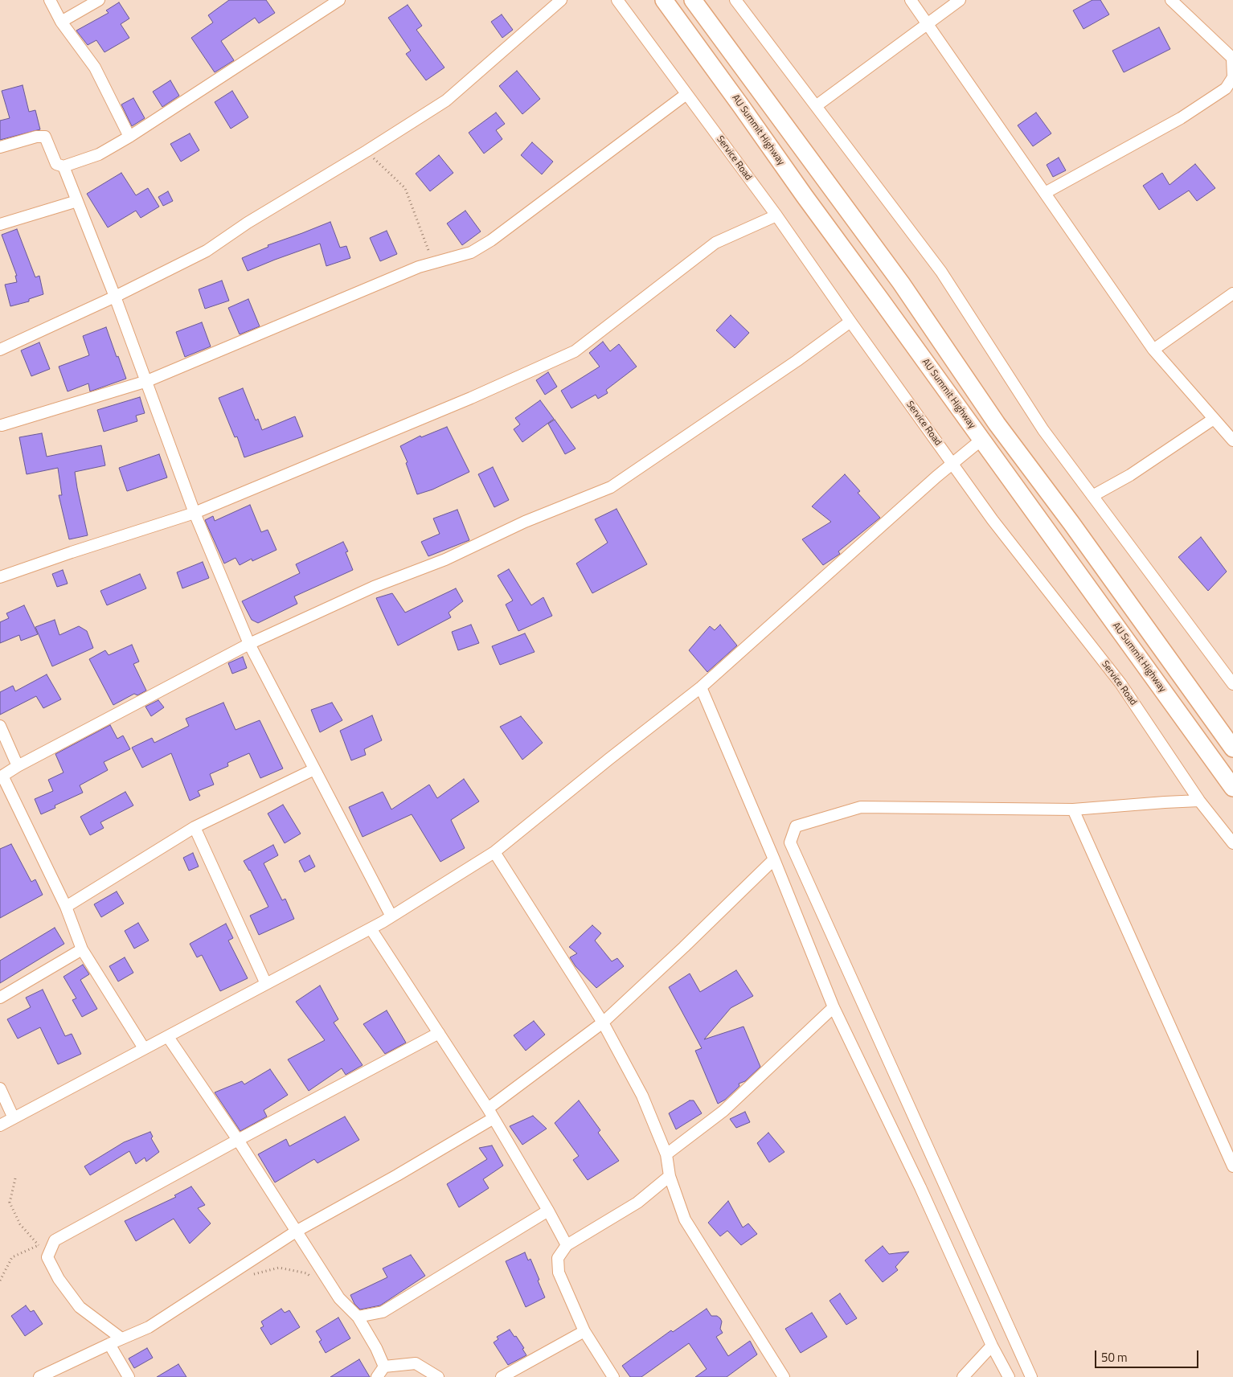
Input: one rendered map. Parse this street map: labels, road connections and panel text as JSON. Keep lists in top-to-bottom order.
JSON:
{
  "streets": {
    "main road": ["AU Summit Highway"],
    "street": ["Service Road"]
  },
  "scale_bar": "50 m"
}
